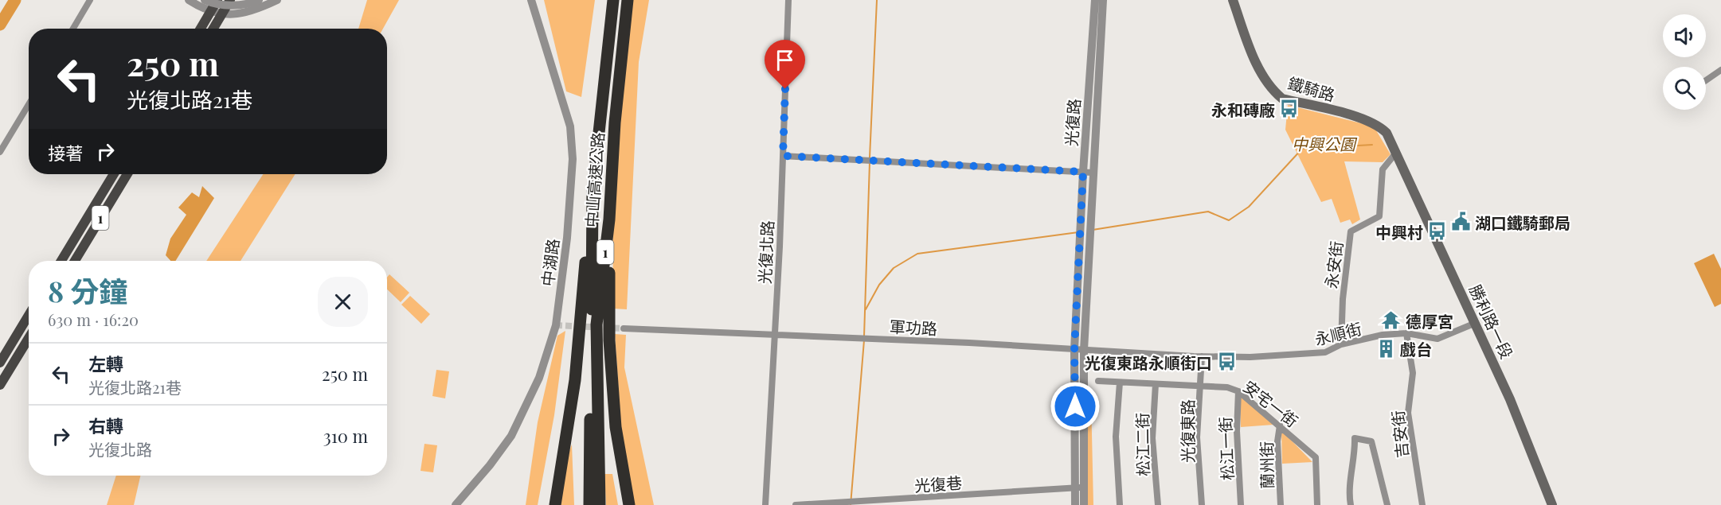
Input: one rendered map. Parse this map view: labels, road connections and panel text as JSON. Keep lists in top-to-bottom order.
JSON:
{
  "streets": {
    "highway": ["中山高速公路", "1"],
    "main road": ["鐵騎路", "勝利路一段"],
    "street": [
      "光復路",
      "光復北路",
      "中湖路",
      "永安街",
      "軍功路",
      "永順街",
      "安宅一街",
      "光復東路",
      "吉安街",
      "松江二街",
      "松江一街",
      "蘭州街",
      "光復巷"
    ]
  },
  "crossings": [
    ["鐵騎路", "永安街"],
    ["鐵騎路", "勝利路一段"],
    ["光復路", "軍功路"],
    ["光復路", "光復巷"],
    ["光復北路", "軍功路"],
    ["永安街", "勝利路一段"],
    ["永安街", "永順街"],
    ["勝利路一段", "永順街"],
    ["軍功路", "永順街"],
    ["軍功路", "光復東路"],
    ["永順街", "光復東路"],
    ["永順街", "吉安街"],
    ["安宅一街", "光復東路"],
    ["安宅一街", "松江二街"],
    ["安宅一街", "松江一街"],
    ["安宅一街", "蘭州街"]
  ],
  "parks": ["中興公園"],
  "places": {
    "bus stop": ["永和磚廠", "中興村", "光復東路永順街口"],
    "public building": ["湖口鐵騎郵局"],
    "temple": ["德厚宮"],
    "building": ["戲台"]
  },
  "page": {
    "turn": ["250 m", "光復北路21巷"],
    "then": "接著",
    "heading": ["8 分鐘", "630 m · 16:20"],
    "list": [
      {
        "name": "左轉",
        "note": "光復北路21巷",
        "value": "250 m"
      },
      {
        "name": "右轉",
        "note": "光復北路",
        "value": "310 m"
      }
    ]
  }
}
